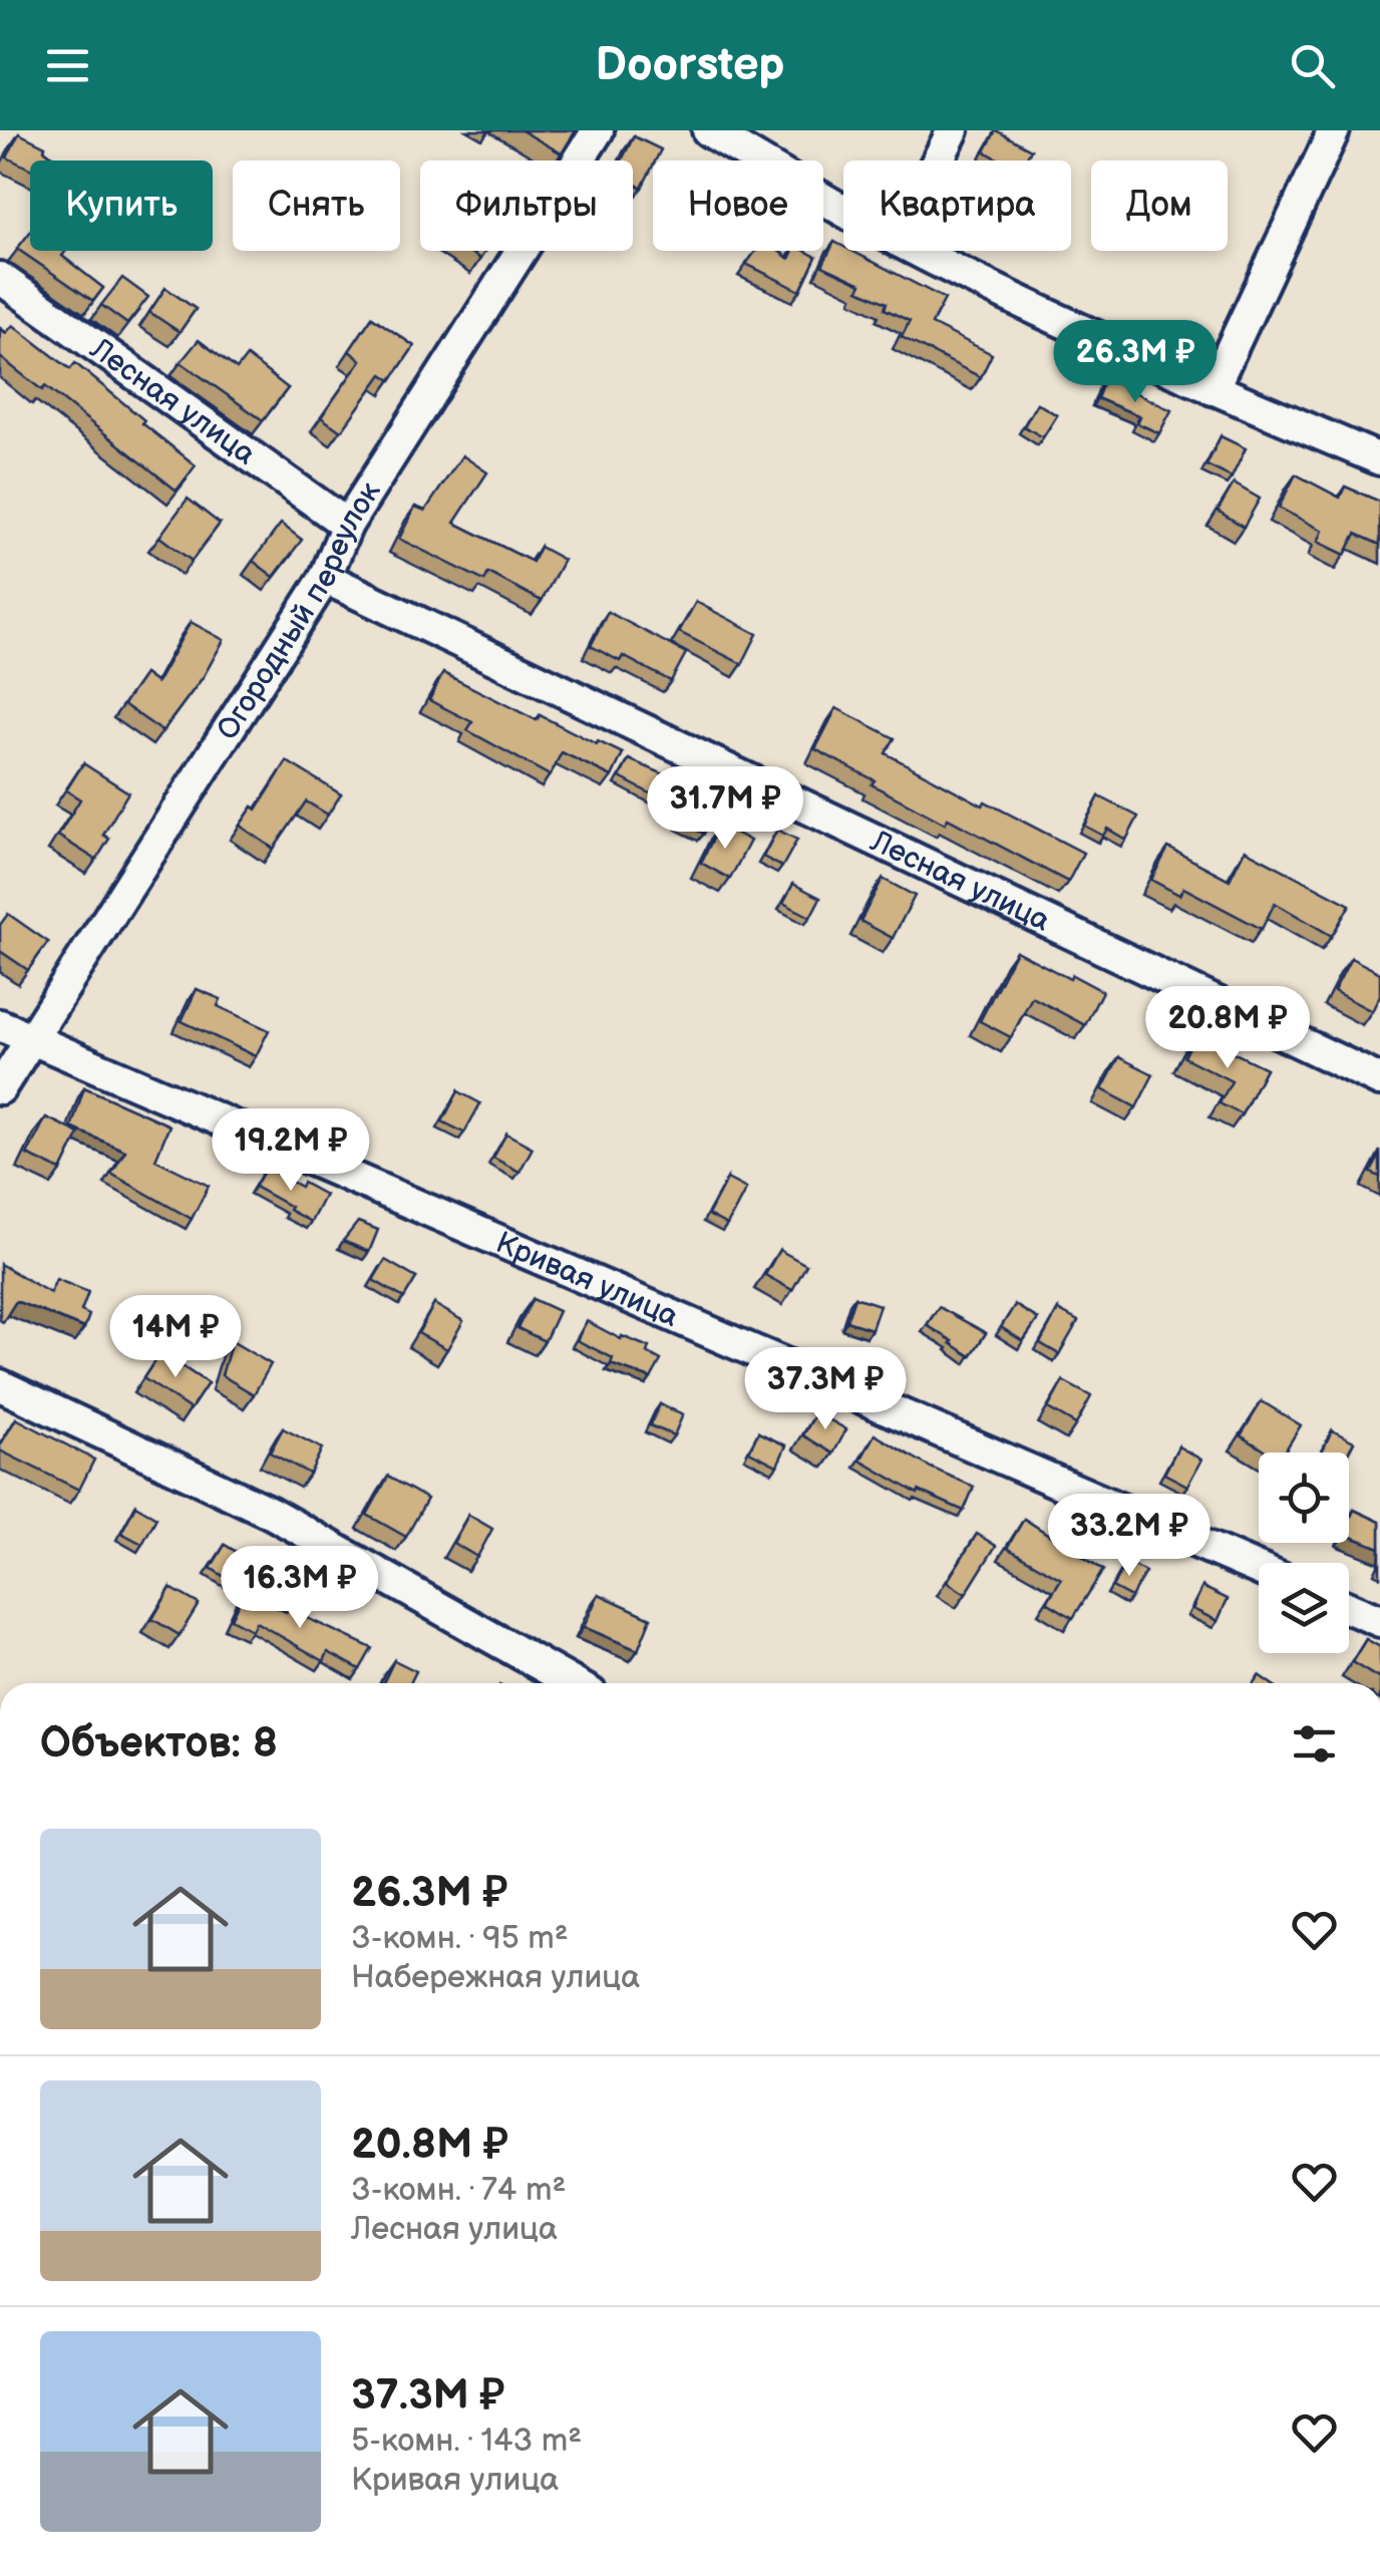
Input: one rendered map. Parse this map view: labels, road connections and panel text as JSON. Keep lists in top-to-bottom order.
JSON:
{
  "streets": {
    "street": ["Лесная улица", "Огородный переулок", "Кривая улица"]
  },
  "crossings": [
    ["Лесная улица", "Огородный переулок"],
    ["Огородный переулок", "Кривая улица"]
  ],
  "page": {
    "header": "Doorstep",
    "chip": [
      "Купить",
      "Снять",
      "Фильтры",
      "Новое",
      "Квартира",
      "Дом"
    ],
    "price": [
      "26.3M ₽",
      "31.7M ₽",
      "20.8M ₽",
      "19.2M ₽",
      "14M ₽",
      "37.3M ₽",
      "33.2M ₽",
      "16.3M ₽"
    ],
    "heading": "Объектов: 8",
    "list": [
      {
        "name": "26.3M ₽",
        "note": "3-комн. · 95 m² · Набережная улица"
      },
      {
        "name": "20.8M ₽",
        "note": "3-комн. · 74 m² · Лесная улица"
      },
      {
        "name": "37.3M ₽",
        "note": "5-комн. · 143 m² · Кривая улица"
      }
    ]
  }
}
